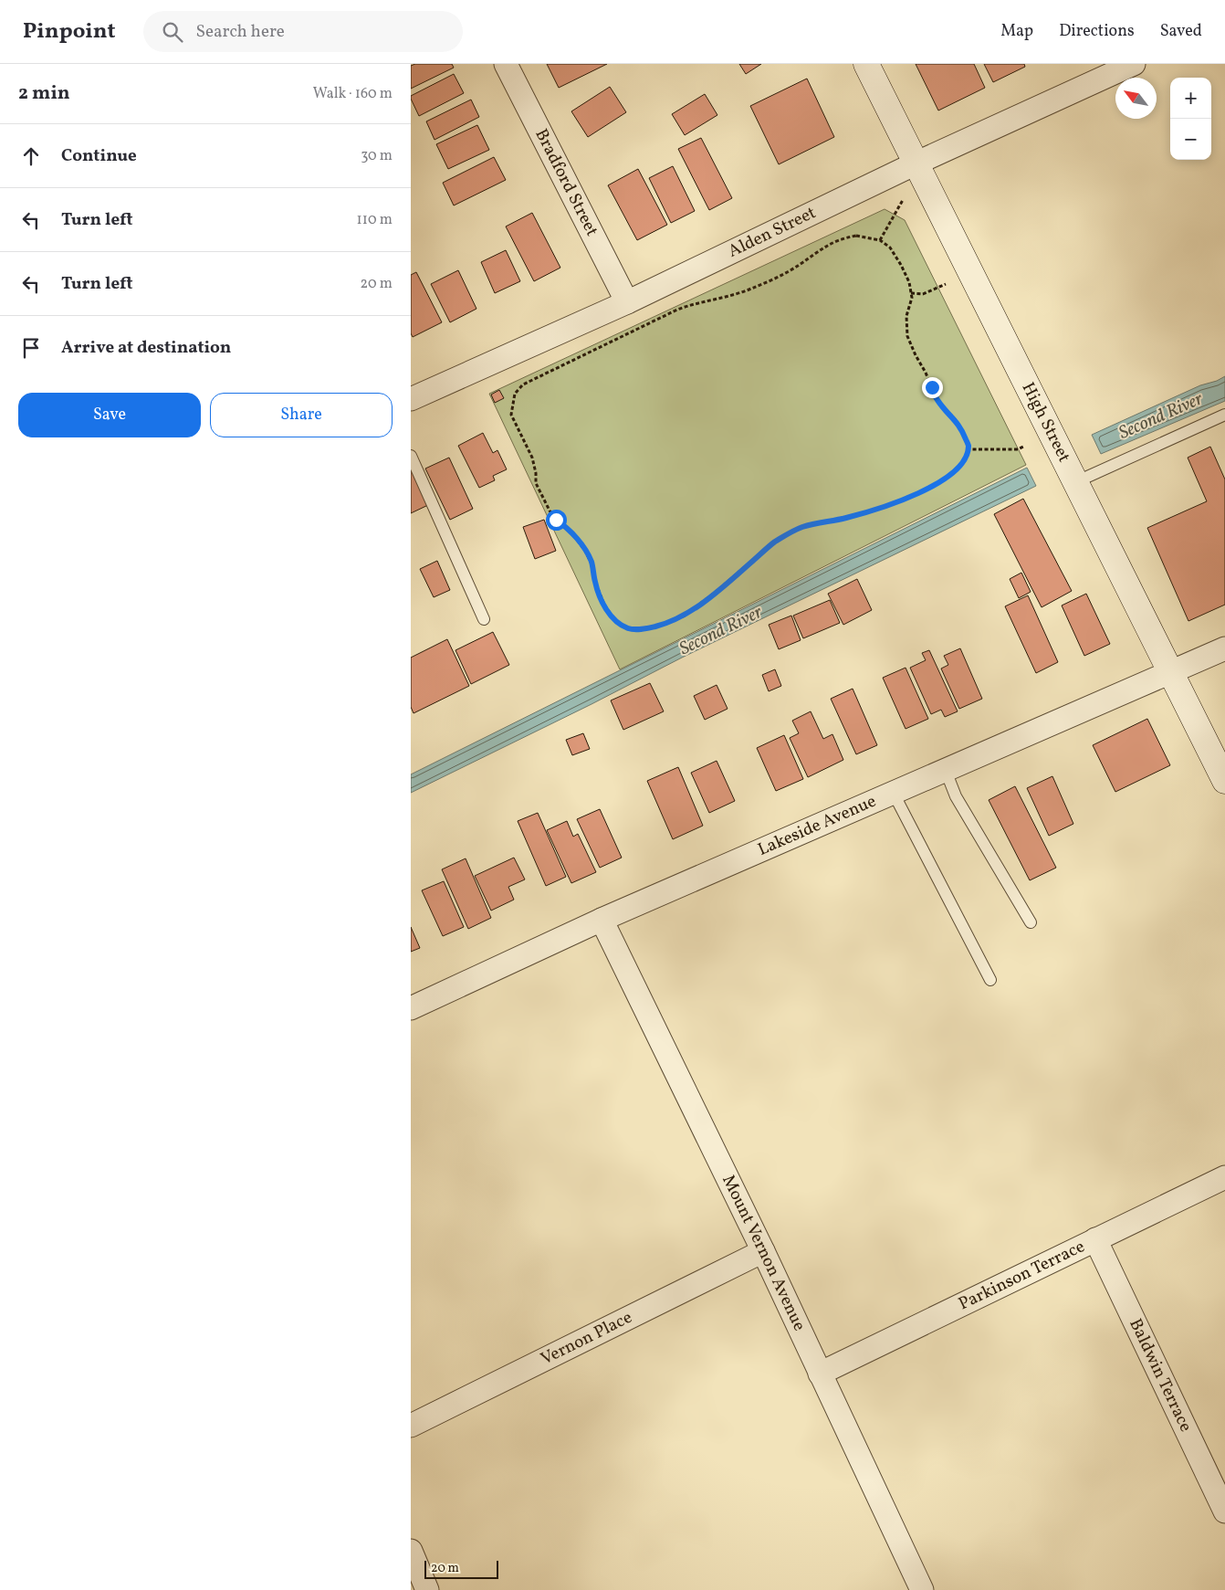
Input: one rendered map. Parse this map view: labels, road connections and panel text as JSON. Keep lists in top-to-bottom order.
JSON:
{
  "streets": {
    "main road": ["High Street"],
    "street": [
      "Bradford Street",
      "Alden Street",
      "Lakeside Avenue",
      "Mount Vernon Avenue",
      "Parkinson Terrace",
      "Vernon Place",
      "Baldwin Terrace"
    ]
  },
  "crossings": [
    ["Bradford Street", "Alden Street"],
    ["Alden Street", "High Street"],
    ["High Street", "Lakeside Avenue"],
    ["Lakeside Avenue", "Mount Vernon Avenue"],
    ["Mount Vernon Avenue", "Parkinson Terrace"],
    ["Mount Vernon Avenue", "Vernon Place"],
    ["Parkinson Terrace", "Baldwin Terrace"]
  ],
  "water": ["Second River"],
  "scale_bar": "20 m",
  "north": "top left",
  "page": {
    "header": "Pinpoint",
    "search": "Search here",
    "nav": ["Map", "Directions", "Saved"],
    "heading": ["2 min", "Walk · 160 m"],
    "map_buttons": ["+", "−"],
    "list": [
      ["Continue", "30 m"],
      ["Turn left", "110 m"],
      ["Turn left", "20 m"],
      "Arrive at destination"
    ],
    "buttons": ["Save", "Share"],
    "scale": "20 m"
  }
}
